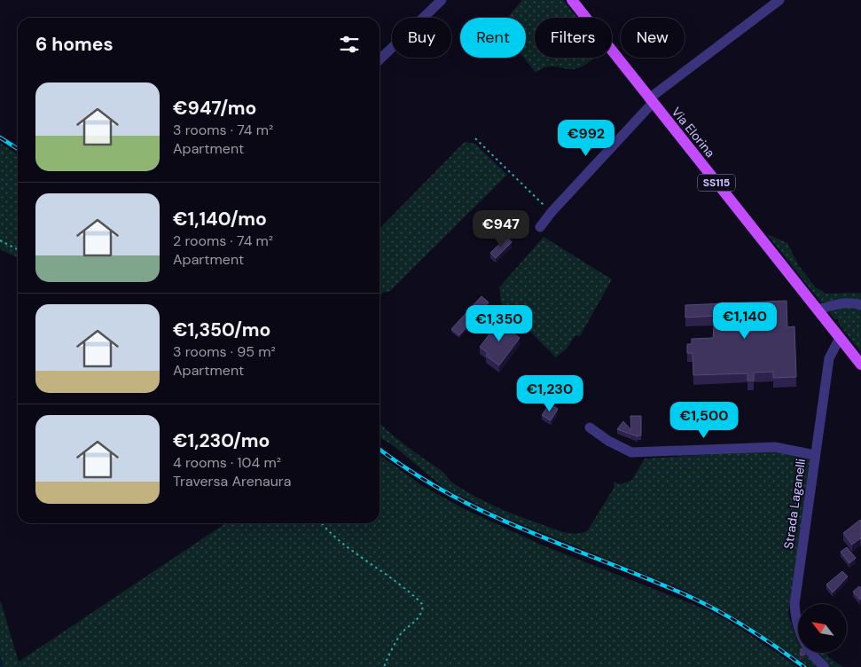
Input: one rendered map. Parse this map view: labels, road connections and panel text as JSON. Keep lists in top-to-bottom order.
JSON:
{
  "streets": {
    "main road": ["Via Elorina", "SS115"],
    "street": ["Strada Laganelli"]
  },
  "crossings": [
    ["Via Elorina", "Strada Laganelli"]
  ],
  "north": "top left",
  "page": {
    "chip": [
      "Buy",
      "Rent",
      "Filters",
      "New"
    ],
    "heading": "6 homes",
    "list": [
      {
        "name": "€947/mo",
        "note": "3 rooms · 74 m² · Apartment"
      },
      {
        "name": "€1,140/mo",
        "note": "2 rooms · 74 m² · Apartment"
      },
      {
        "name": "€1,350/mo",
        "note": "3 rooms · 95 m² · Apartment"
      },
      {
        "name": "€1,230/mo",
        "note": "4 rooms · 104 m² · Traversa Arenaura"
      }
    ],
    "price": [
      "€992",
      "€947",
      "€1,140",
      "€1,350",
      "€1,230",
      "€1,500"
    ]
  }
}
